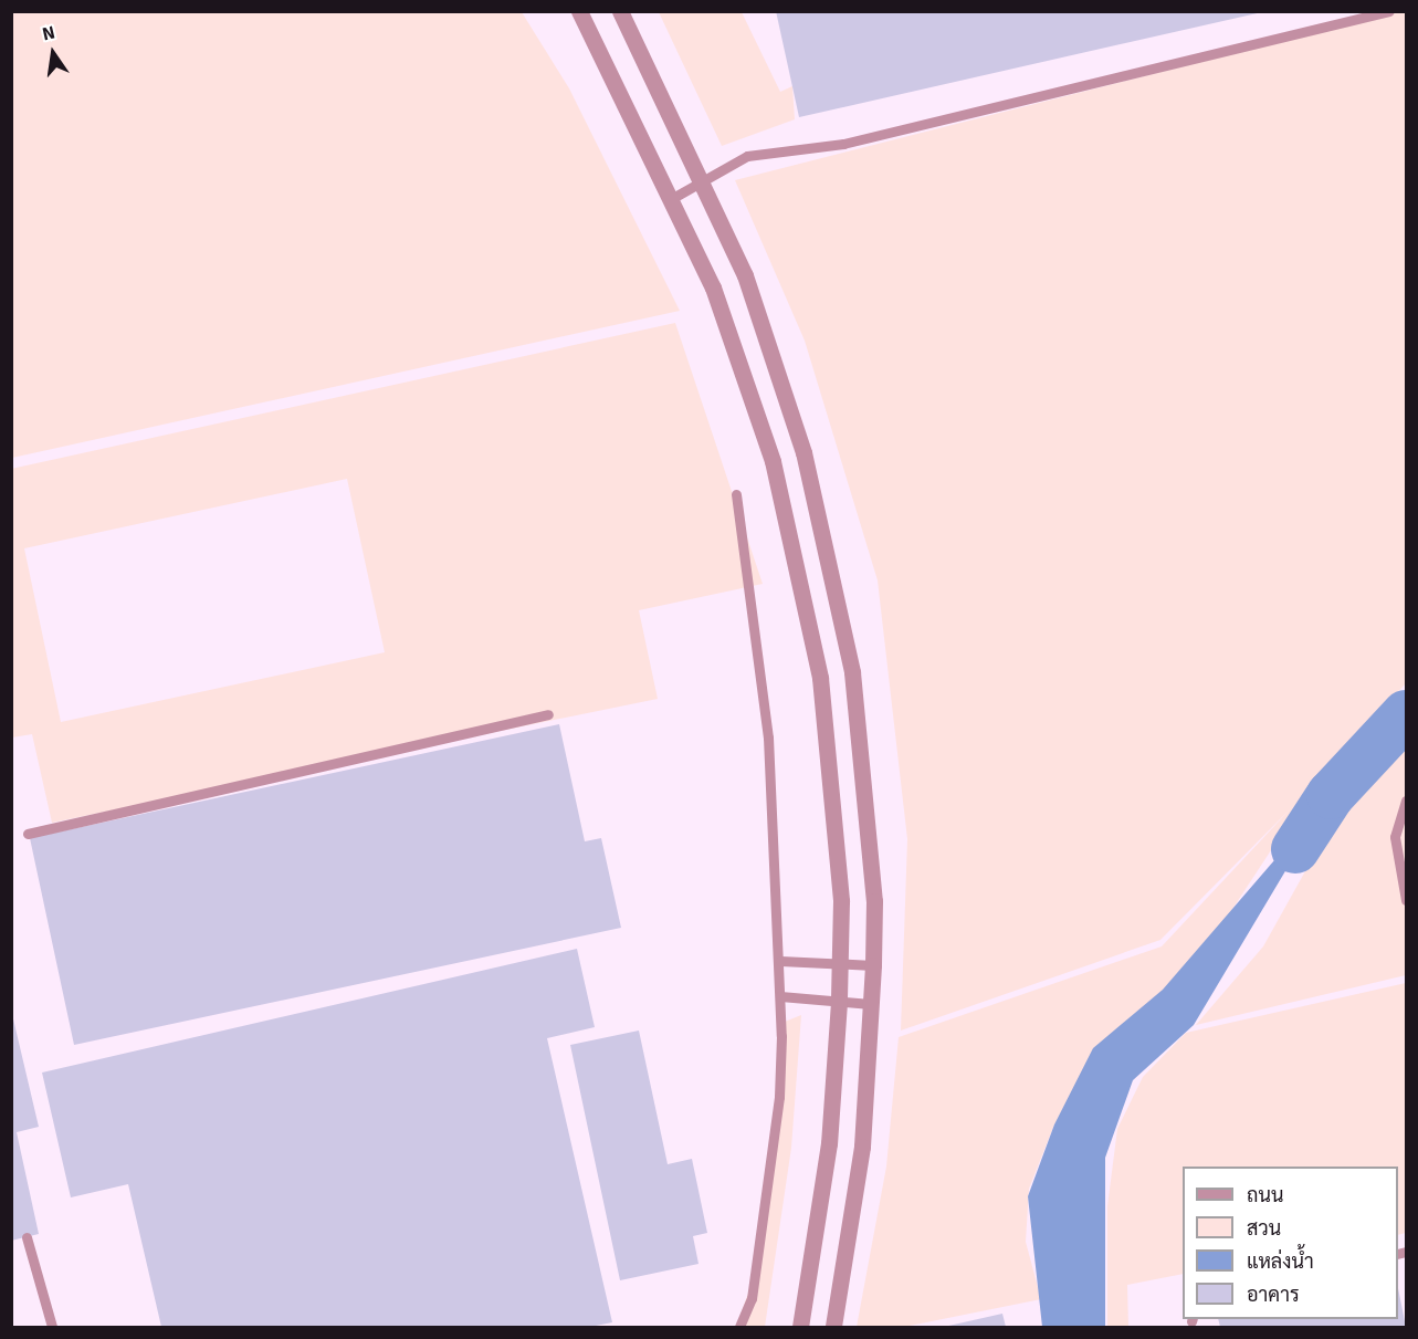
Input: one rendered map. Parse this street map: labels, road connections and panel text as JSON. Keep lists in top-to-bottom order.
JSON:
{
  "legend": [
    "ถนน",
    "สวน",
    "แหล่งน้ำ",
    "อาคาร"
  ],
  "north": "top"
}
